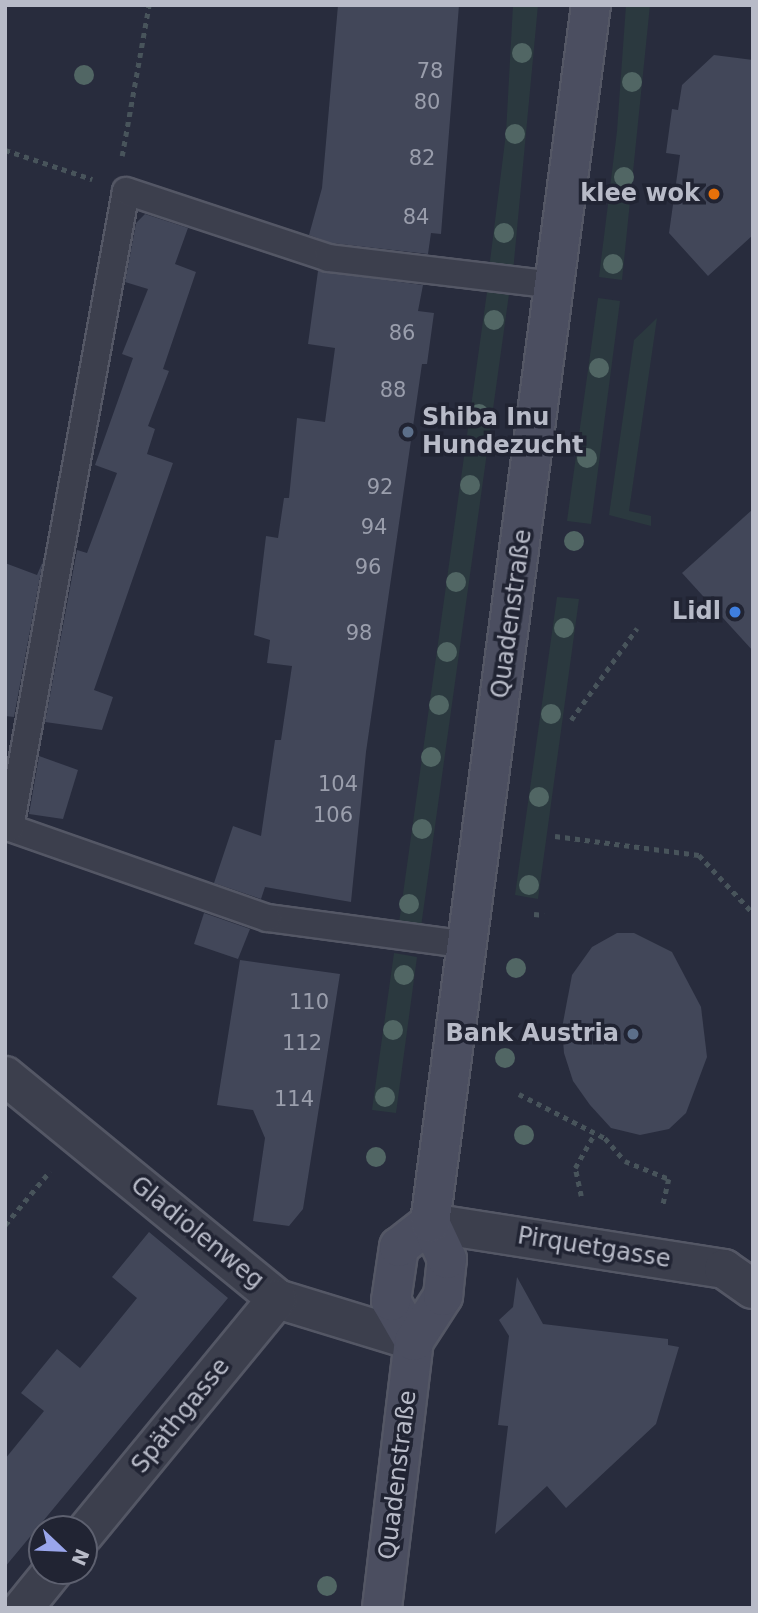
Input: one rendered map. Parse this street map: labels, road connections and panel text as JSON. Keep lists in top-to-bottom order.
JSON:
{
  "streets": {
    "street": [
      "Quadenstraße",
      "Gladiolenweg",
      "Pirquetgasse",
      "Späthgasse"
    ]
  },
  "crossings": [
    ["Quadenstraße", "Gladiolenweg"],
    ["Quadenstraße", "Pirquetgasse"],
    ["Gladiolenweg", "Späthgasse"]
  ],
  "places": [
    "klee wok",
    "Shiba Inu Hundezucht",
    "Lidl",
    "Bank Austria"
  ],
  "house_numbers": [
    "78",
    "80",
    "82",
    "84",
    "86",
    "88",
    "92",
    "94",
    "96",
    "98",
    "104",
    "106",
    "110",
    "112",
    "114"
  ],
  "north": "bottom right"
}
